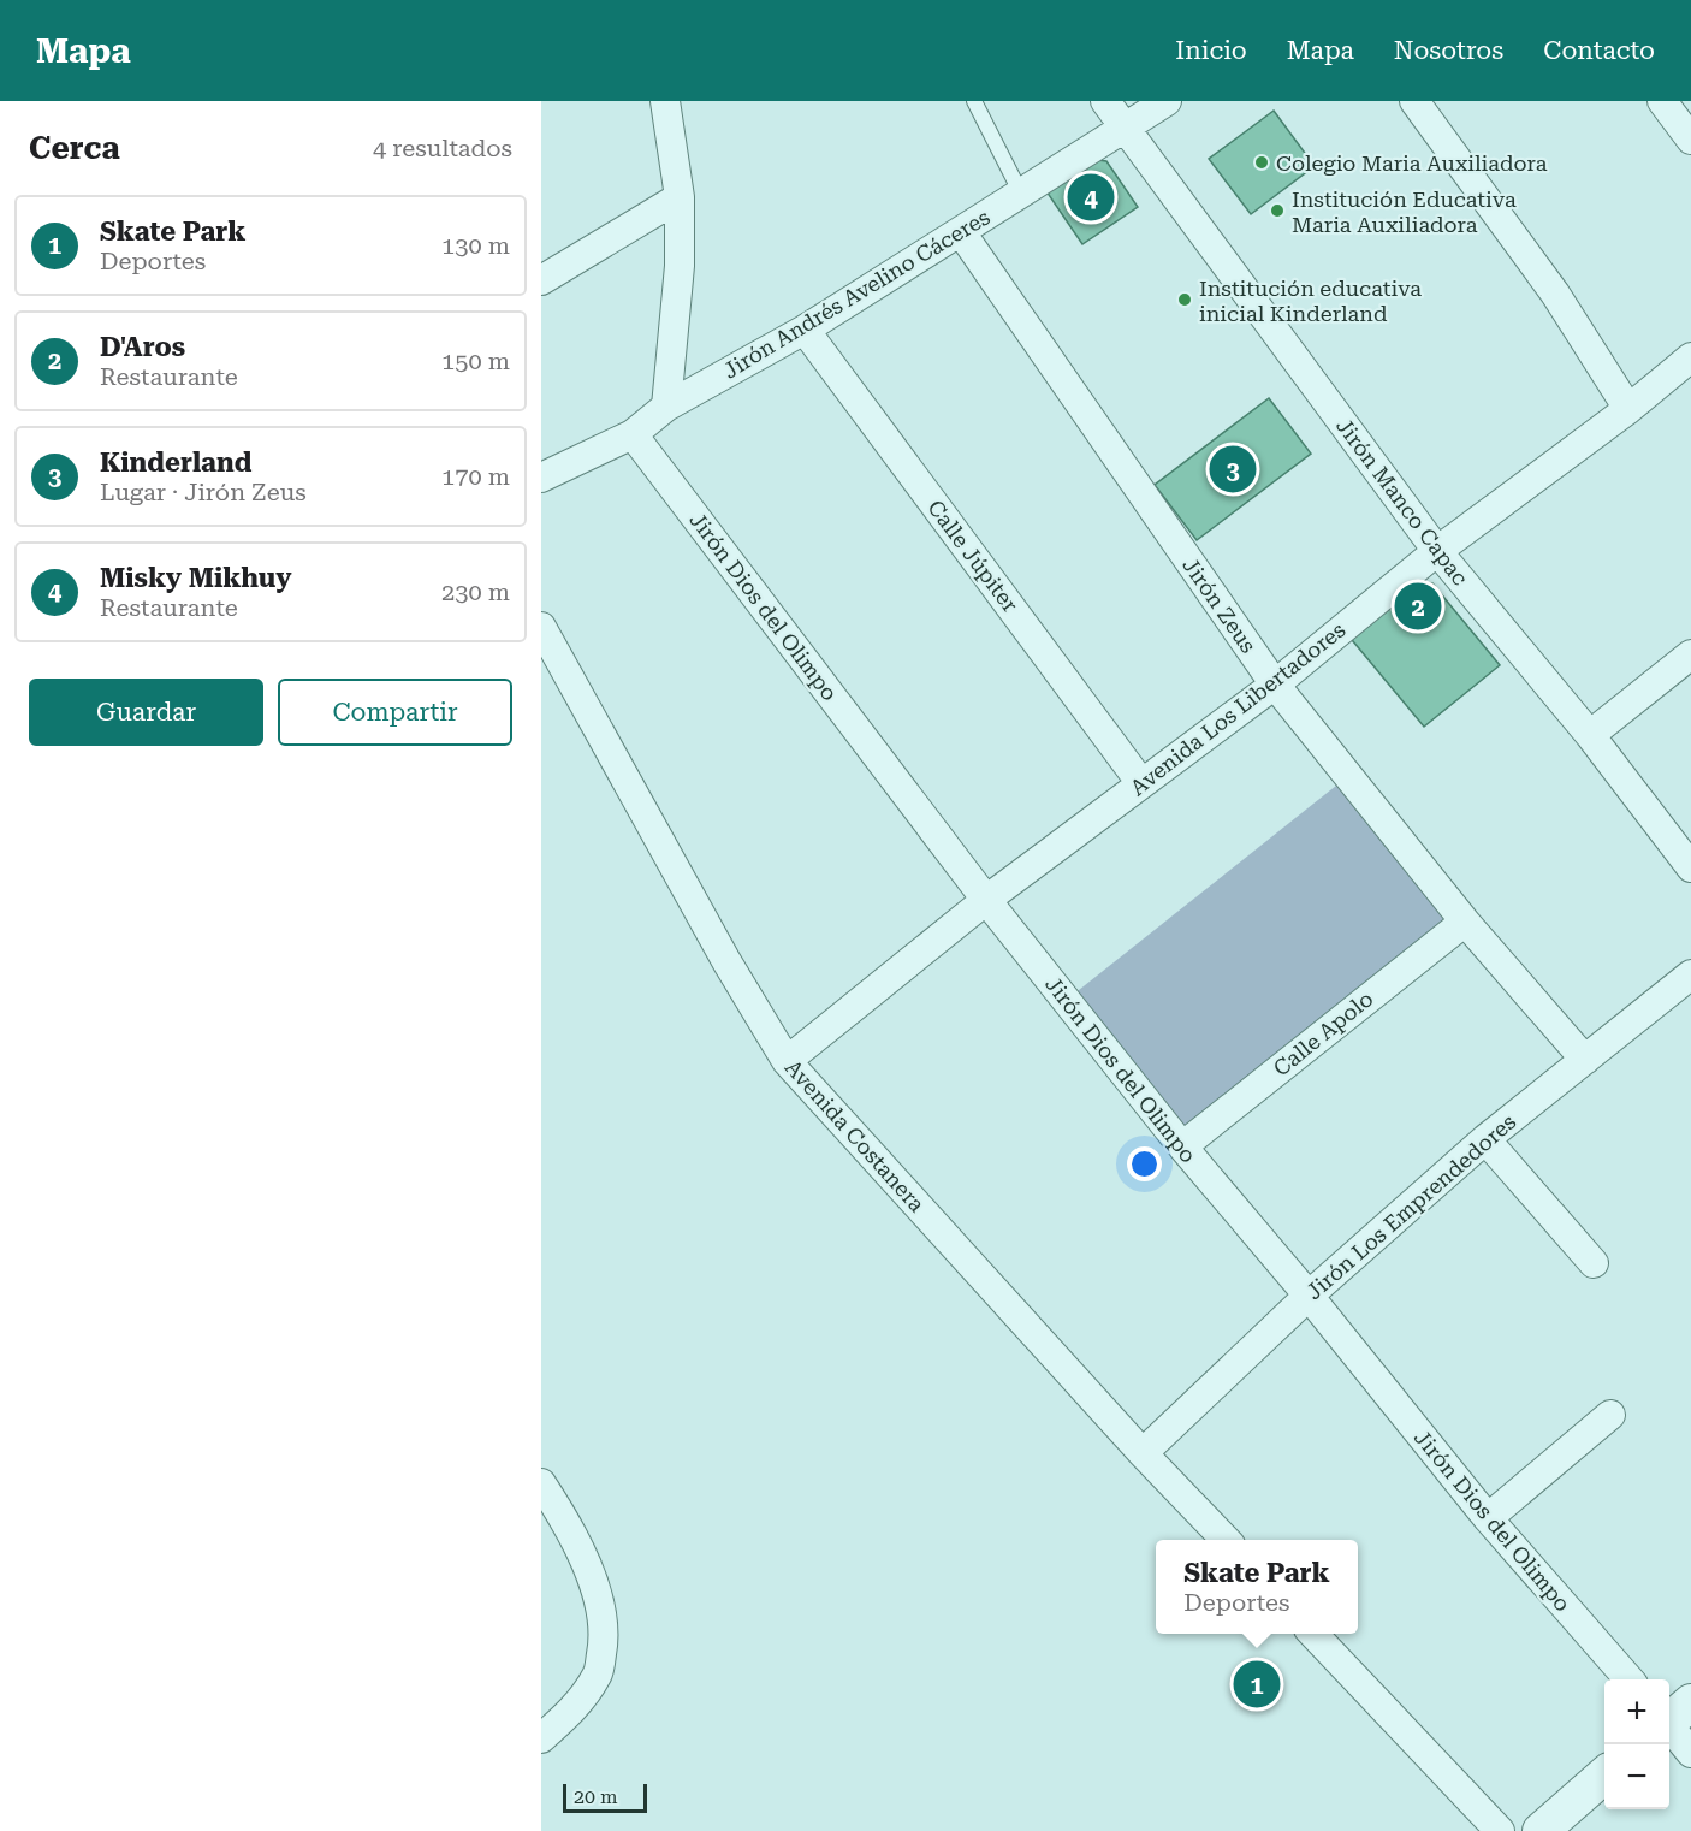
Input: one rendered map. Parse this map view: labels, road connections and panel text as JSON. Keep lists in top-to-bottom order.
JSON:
{
  "streets": {
    "street": [
      "Jirón Andrés Avelino Cáceres",
      "Jirón Manco Capac",
      "Calle Júpiter",
      "Jirón Zeus",
      "Jirón Dios del Olimpo",
      "Avenida Los Libertadores",
      "Calle Apolo",
      "Avenida Costanera",
      "Jirón Los Emprendedores"
    ]
  },
  "crossings": [
    ["Jirón Andrés Avelino Cáceres", "Jirón Manco Capac"],
    ["Jirón Andrés Avelino Cáceres", "Calle Júpiter"],
    ["Jirón Andrés Avelino Cáceres", "Jirón Zeus"],
    ["Jirón Andrés Avelino Cáceres", "Jirón Dios del Olimpo"],
    ["Jirón Manco Capac", "Avenida Los Libertadores"],
    ["Calle Júpiter", "Avenida Los Libertadores"],
    ["Jirón Zeus", "Avenida Los Libertadores"],
    ["Jirón Zeus", "Calle Apolo"],
    ["Jirón Zeus", "Jirón Los Emprendedores"],
    ["Jirón Dios del Olimpo", "Avenida Los Libertadores"],
    ["Jirón Dios del Olimpo", "Calle Apolo"],
    ["Jirón Dios del Olimpo", "Jirón Los Emprendedores"],
    ["Avenida Los Libertadores", "Avenida Costanera"],
    ["Avenida Costanera", "Jirón Los Emprendedores"]
  ],
  "places": ["Colegio Maria Auxiliadora", "Institución Educativa Maria Auxiliadora", "Institución educativa inicial Kinderland"],
  "scale_bar": "20 m",
  "page": {
    "header": "Mapa",
    "nav": [
      "Inicio",
      "Mapa",
      "Nosotros",
      "Contacto"
    ],
    "heading": ["Cerca", "4 resultados"],
    "pins": [
      "4",
      "3",
      "2",
      "1"
    ],
    "list": [
      {
        "mark": "1",
        "name": "Skate Park",
        "note": "Deportes",
        "value": "130 m"
      },
      {
        "mark": "2",
        "name": "D'Aros",
        "note": "Restaurante",
        "value": "150 m"
      },
      {
        "mark": "3",
        "name": "Kinderland",
        "note": "Lugar · Jirón Zeus",
        "value": "170 m"
      },
      {
        "mark": "4",
        "name": "Misky Mikhuy",
        "note": "Restaurante",
        "value": "230 m"
      }
    ],
    "buttons": ["Guardar", "Compartir"],
    "popup": ["Skate Park", "Deportes"],
    "map_buttons": ["+", "−"],
    "scale": "20 m"
  }
}
